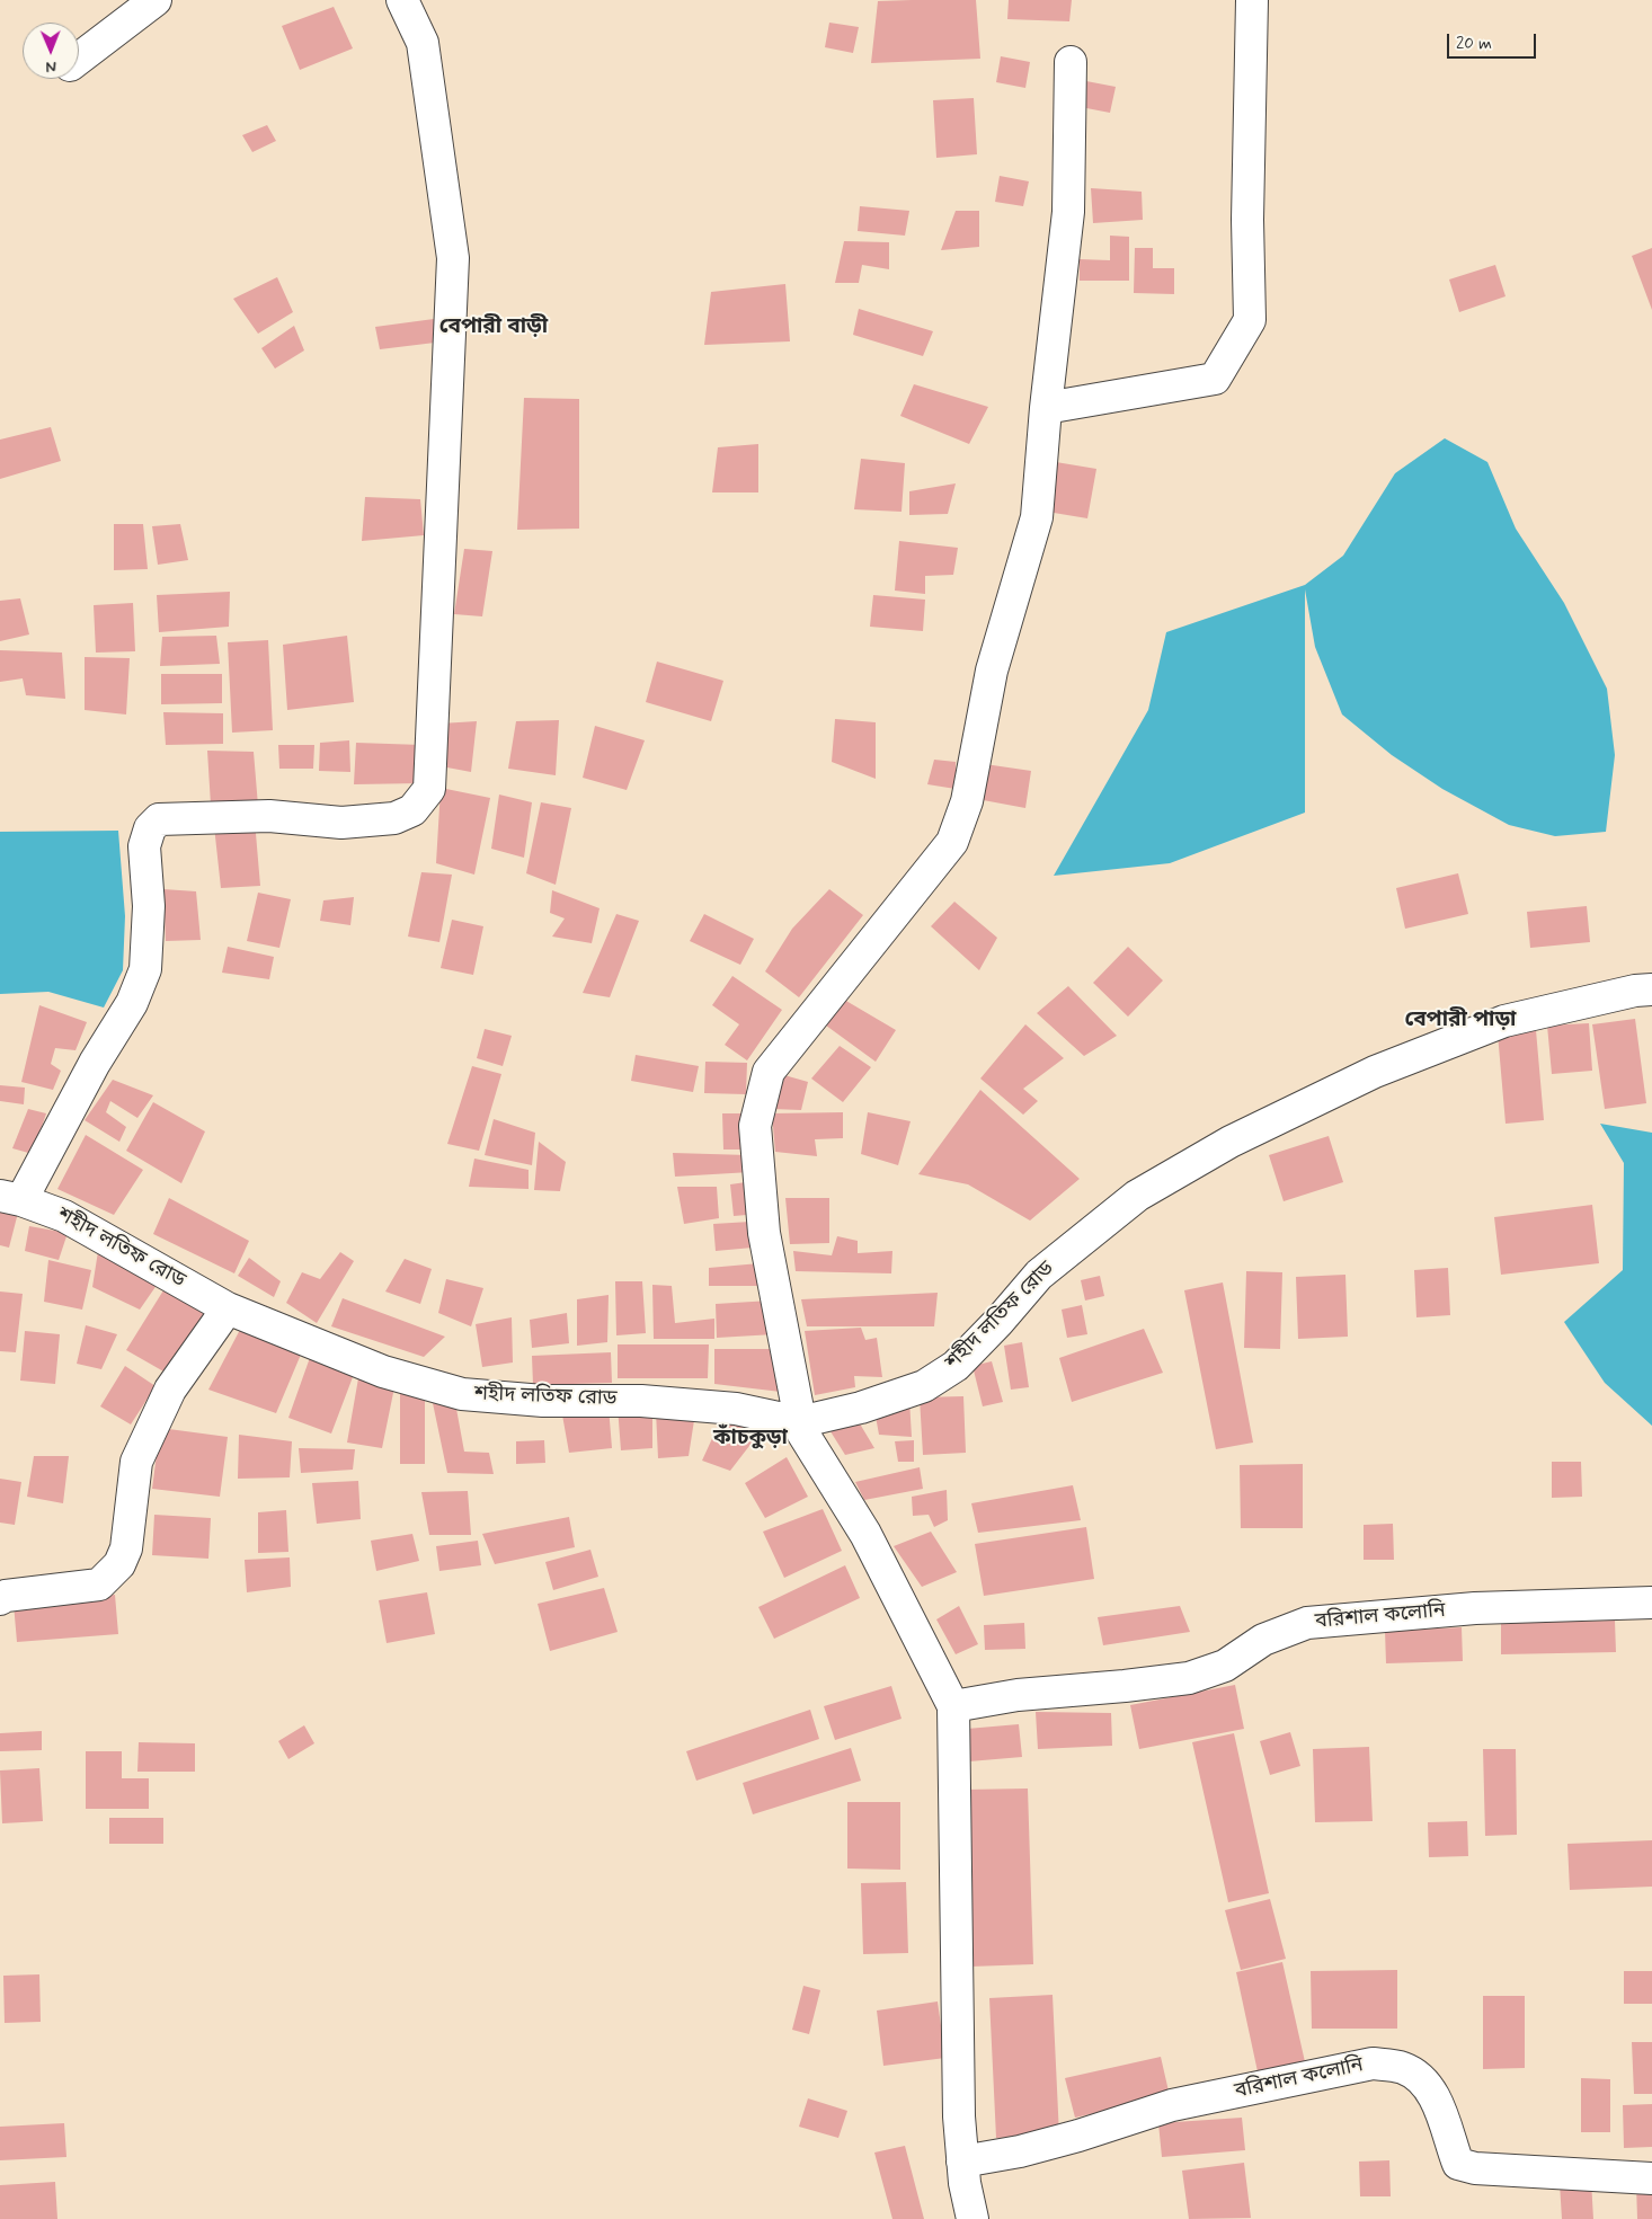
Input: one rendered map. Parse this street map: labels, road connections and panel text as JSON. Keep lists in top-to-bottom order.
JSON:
{
  "streets": {
    "street": ["শহীদ লতিফ রোড", "বরিশাল কলোনি"]
  },
  "districts": ["বেপারী বাড়ী", "বেপারী পাড়া", "কাঁচকুড়া"],
  "scale_bar": "20 m",
  "north": "bottom"
}
